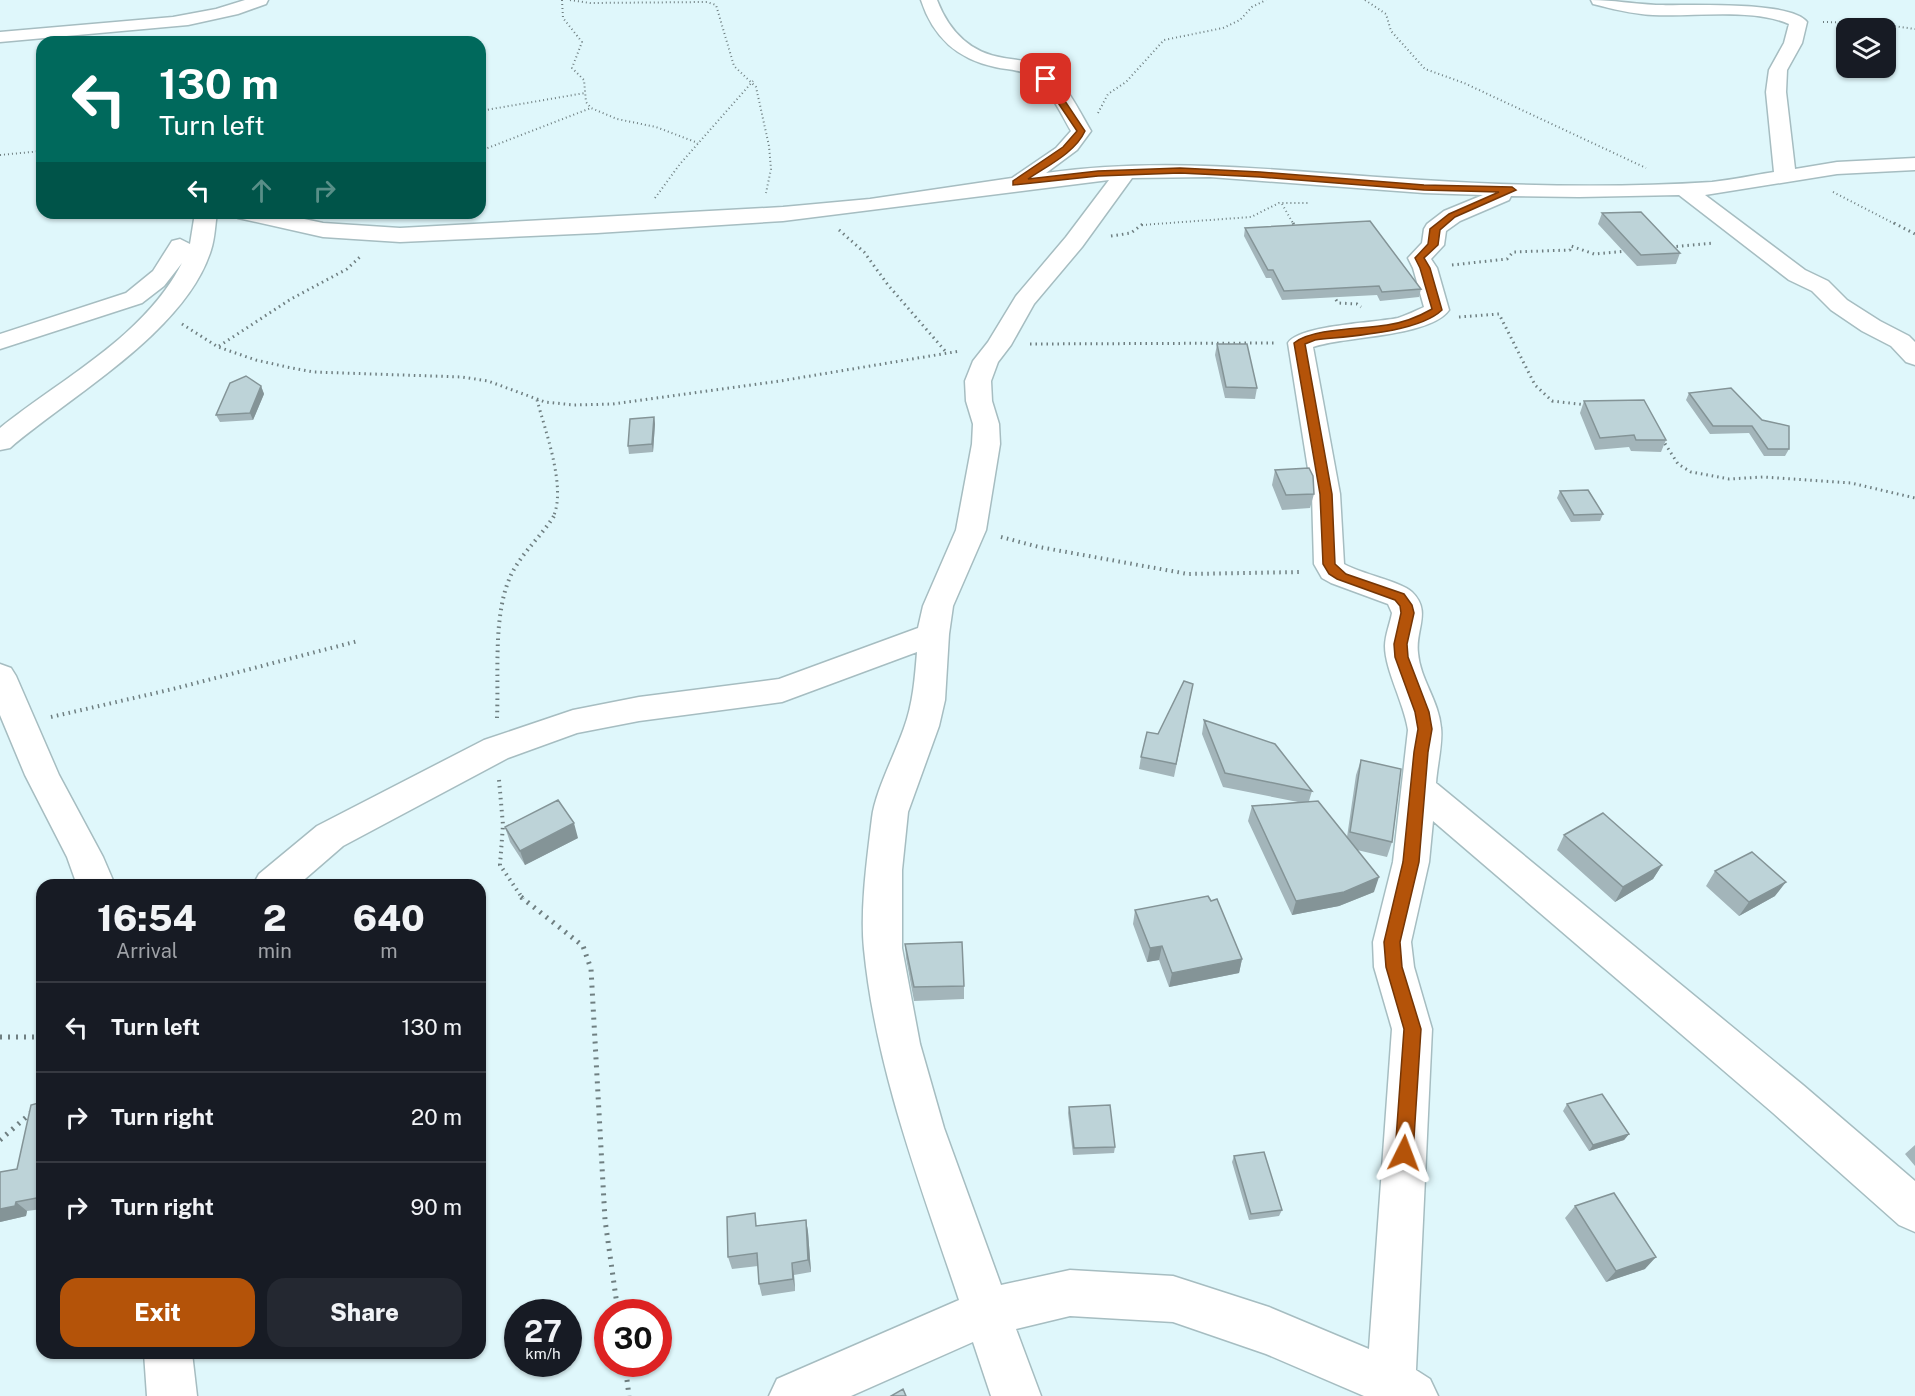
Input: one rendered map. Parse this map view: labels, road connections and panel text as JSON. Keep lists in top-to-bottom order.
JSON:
{
  "page": {
    "turn": ["130 m", "Turn left"],
    "eta": [
      "16:54",
      "Arrival",
      "2",
      "min",
      "640",
      "m"
    ],
    "list": [
      {
        "name": "Turn left",
        "value": "130 m"
      },
      {
        "name": "Turn right",
        "value": "20 m"
      },
      {
        "name": "Turn right",
        "value": "90 m"
      }
    ],
    "buttons": ["Exit", "Share"],
    "speed": "27 km/h",
    "limit": "30"
  }
}
